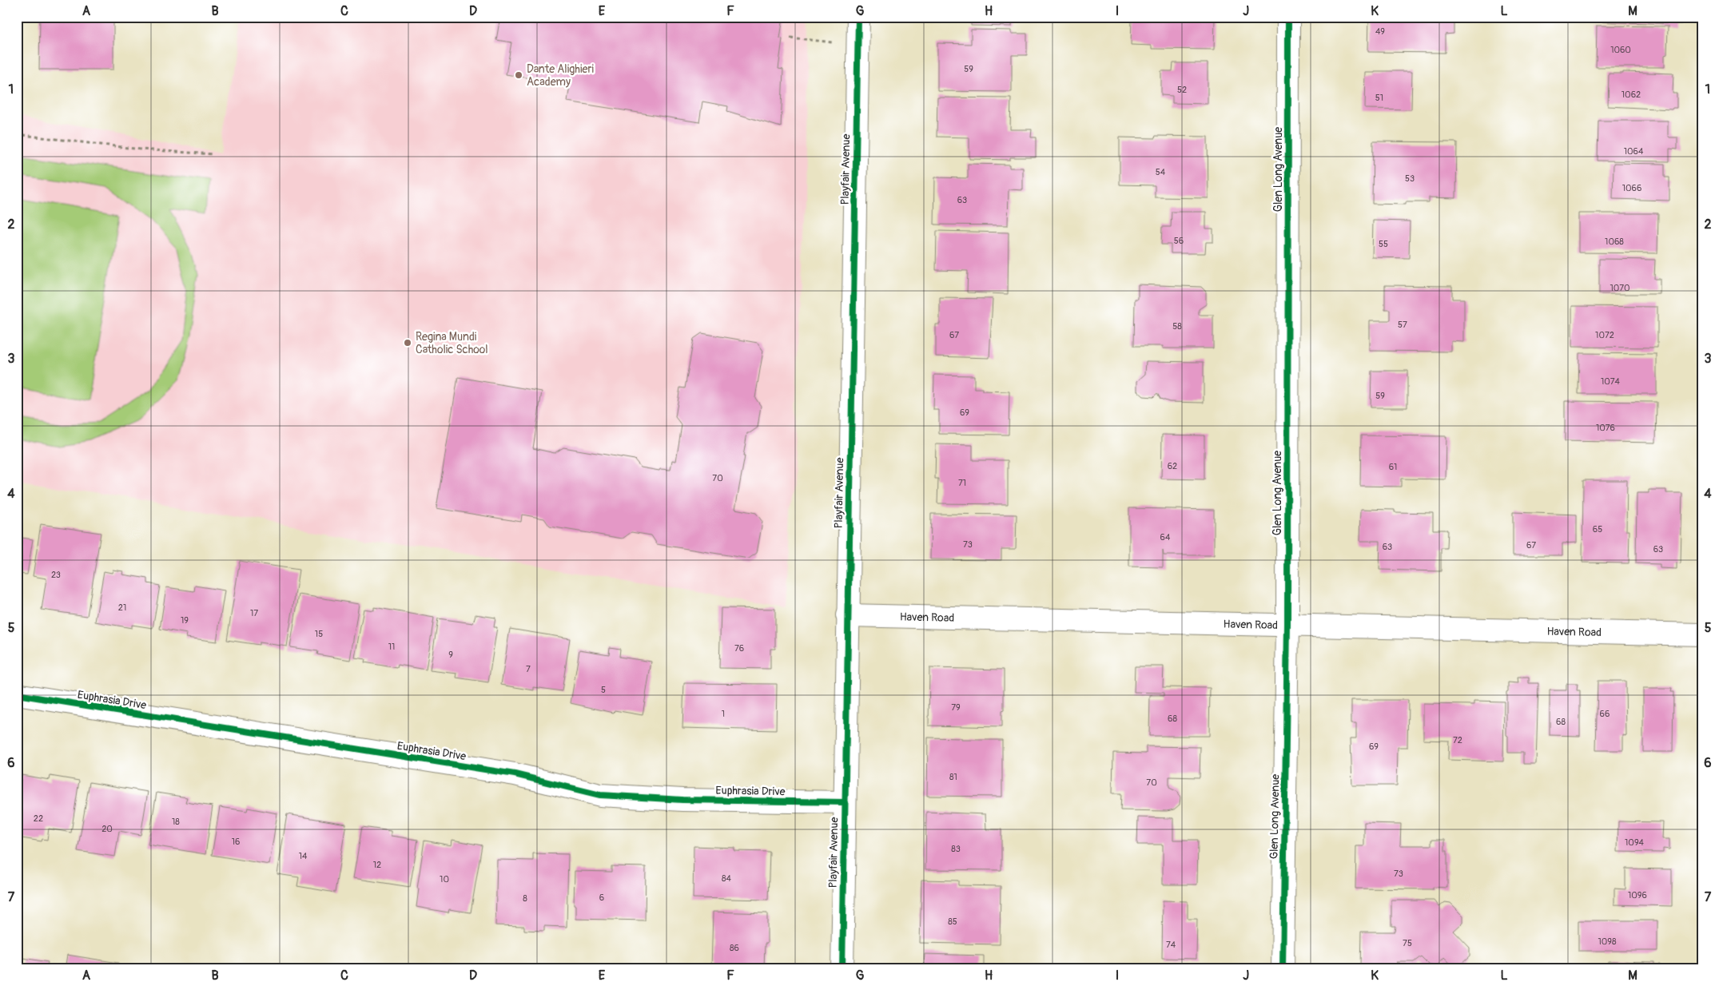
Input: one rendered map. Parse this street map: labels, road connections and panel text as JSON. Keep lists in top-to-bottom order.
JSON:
{
  "streets": {
    "street": [
      "Playfair Avenue",
      "Glen Long Avenue",
      "Haven Road",
      "Euphrasia Drive"
    ]
  },
  "crossings": [
    ["Playfair Avenue", "Haven Road"],
    ["Playfair Avenue", "Euphrasia Drive"],
    ["Glen Long Avenue", "Haven Road"]
  ],
  "places": ["Dante Alighieri Academy", "Regina Mundi Catholic School"],
  "house_numbers": [
    "49",
    "1060",
    "59",
    "52",
    "1062",
    "51",
    "1064",
    "54",
    "53",
    "1066",
    "63",
    "56",
    "1068",
    "55",
    "1070",
    "57",
    "58",
    "67",
    "1072",
    "1074",
    "59",
    "69",
    "1076",
    "62",
    "61",
    "70",
    "71",
    "65",
    "64",
    "73",
    "67",
    "63",
    "63",
    "23",
    "21",
    "17",
    "19",
    "15",
    "11",
    "76",
    "9",
    "7",
    "5",
    "79",
    "1",
    "66",
    "68",
    "68",
    "72",
    "69",
    "81",
    "70",
    "22",
    "18",
    "20",
    "16",
    "1094",
    "83",
    "14",
    "12",
    "73",
    "84",
    "10",
    "1096",
    "6",
    "8",
    "85",
    "1098",
    "75",
    "74",
    "86"
  ],
  "grid": {
    "columns": [
      "A",
      "B",
      "C",
      "D",
      "E",
      "F",
      "G",
      "H",
      "I",
      "J",
      "K",
      "L",
      "M"
    ],
    "rows": [
      "1",
      "2",
      "3",
      "4",
      "5",
      "6",
      "7"
    ]
  }
}
